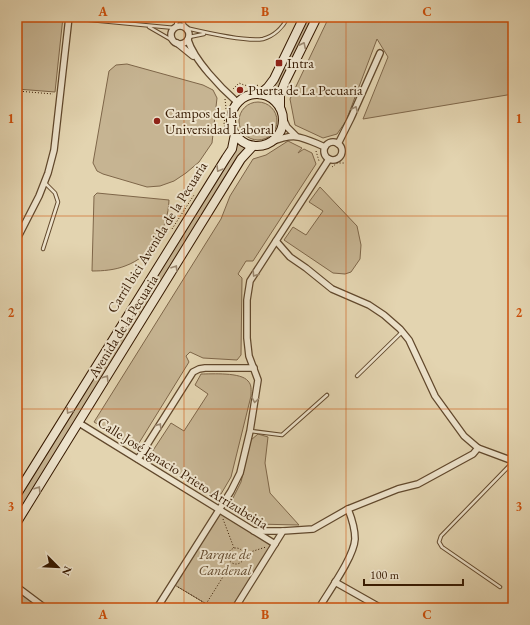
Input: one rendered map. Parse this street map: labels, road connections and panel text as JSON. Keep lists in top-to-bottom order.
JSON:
{
  "streets": {
    "street": ["Avenida de la Pecuaria", "Calle José Ignacio Prieto Arrizubeitia"],
    "path": ["Carril bici Avenida de la Pecuaria"]
  },
  "crossings": [
    ["Avenida de la Pecuaria", "Calle José Ignacio Prieto Arrizubeitia"]
  ],
  "parks": ["Parque de Candenal"],
  "places": {
    "transit": ["Intra"],
    "other": ["Puerta de La Pecuaria", "Campos de la Universidad Laboral"]
  },
  "scale_bar": "100 m",
  "north": "bottom right",
  "grid": {
    "columns": ["A", "B", "C"],
    "rows": ["1", "2", "3"]
  }
}
